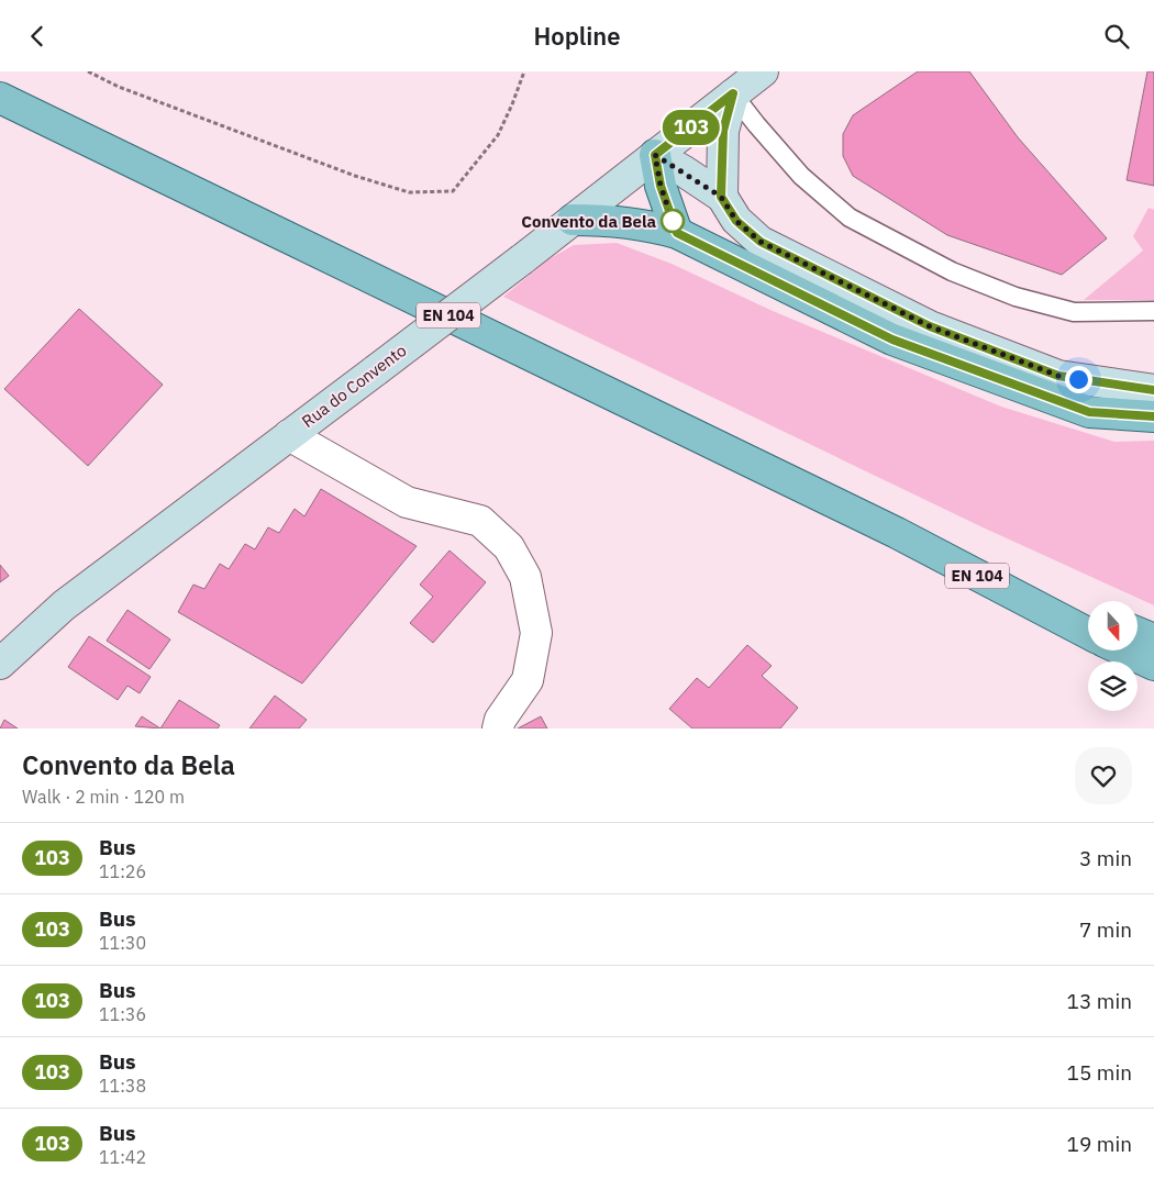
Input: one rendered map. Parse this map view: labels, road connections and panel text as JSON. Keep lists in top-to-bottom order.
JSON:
{
  "streets": {
    "main road": ["EN 104"],
    "street": ["Rua do Convento"]
  },
  "places": ["Convento da Bela"],
  "lines": ["bus line 103"],
  "north": "bottom",
  "page": {
    "header": "Hopline",
    "on_map": "103",
    "heading": ["Convento da Bela", "Walk · 2 min · 120 m"],
    "list": [
      {
        "mark": "103",
        "name": "Bus",
        "note": "11:26",
        "value": "3 min"
      },
      {
        "mark": "103",
        "name": "Bus",
        "note": "11:30",
        "value": "7 min"
      },
      {
        "mark": "103",
        "name": "Bus",
        "note": "11:36",
        "value": "13 min"
      },
      {
        "mark": "103",
        "name": "Bus",
        "note": "11:38",
        "value": "15 min"
      },
      {
        "mark": "103",
        "name": "Bus",
        "note": "11:42",
        "value": "19 min"
      }
    ]
  }
}
